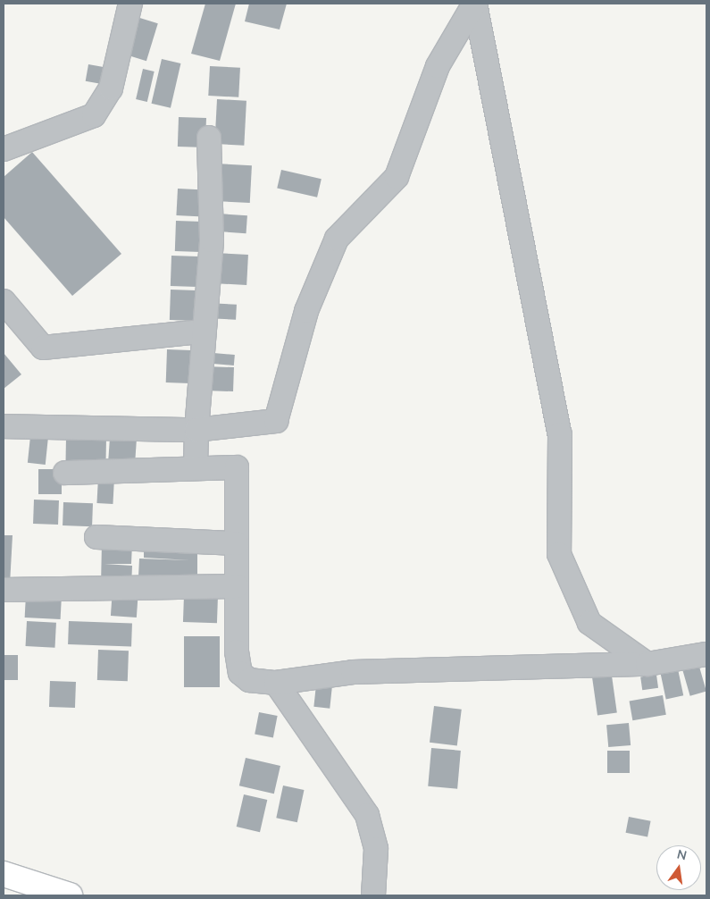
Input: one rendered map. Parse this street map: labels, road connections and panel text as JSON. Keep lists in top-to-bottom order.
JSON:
{
  "north": "top"
}
